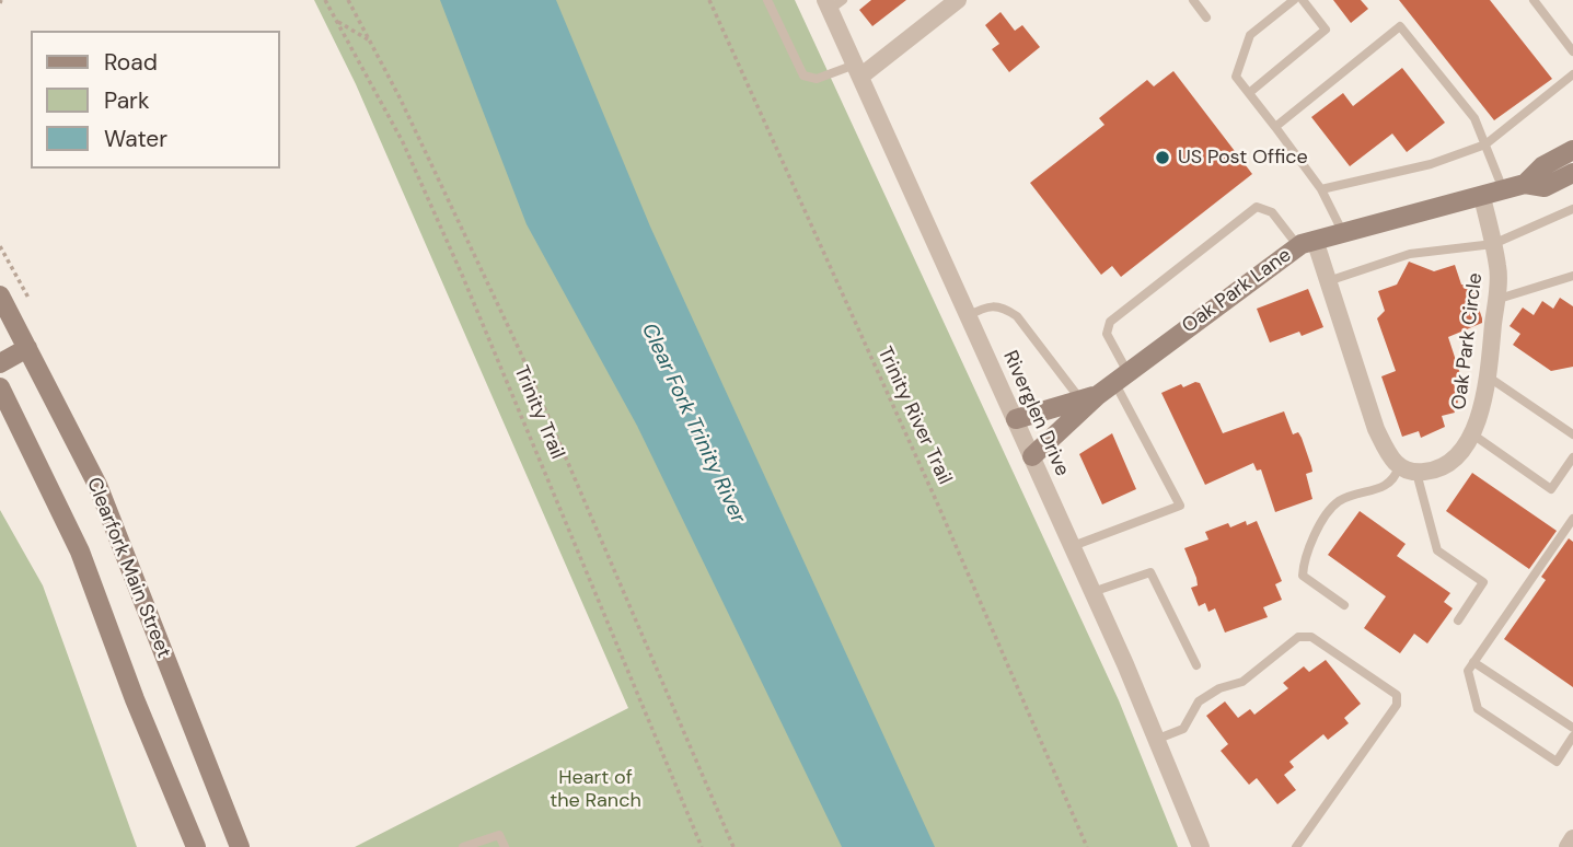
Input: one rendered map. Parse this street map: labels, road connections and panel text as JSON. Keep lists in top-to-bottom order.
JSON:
{
  "streets": {
    "street": [
      "Oak Park Lane",
      "Oak Park Circle",
      "Riverglen Drive",
      "Clearfork Main Street"
    ],
    "path": ["Trinity Trail", "Trinity River Trail"]
  },
  "crossings": [
    ["Oak Park Lane", "Oak Park Circle"],
    ["Oak Park Lane", "Riverglen Drive"]
  ],
  "water": ["Clear Fork Trinity River"],
  "parks": ["Heart of the Ranch"],
  "places": ["US Post Office"],
  "legend": ["Road", "Park", "Water"]
}
